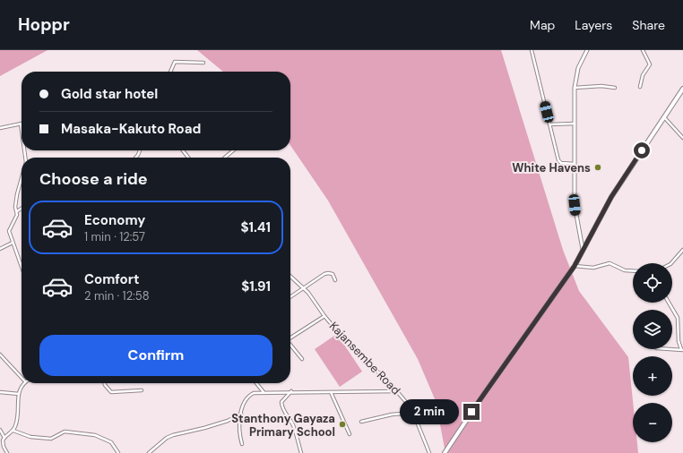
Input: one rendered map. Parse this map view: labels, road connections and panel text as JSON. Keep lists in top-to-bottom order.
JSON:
{
  "streets": {
    "street": ["Kajansembe Road"]
  },
  "places": ["White Havens", "Stanthony Gayaza Primary School"],
  "page": {
    "header": "Hoppr",
    "nav": ["Map", "Layers", "Share"],
    "banner": ["Gold star hotel", "Masaka-Kakuto Road"],
    "heading": "Choose a ride",
    "list": [
      {
        "name": "Economy",
        "note": "1 min · 12:57",
        "value": "$1.41"
      },
      {
        "name": "Comfort",
        "note": "2 min · 12:58",
        "value": "$1.91"
      }
    ],
    "map_buttons": ["+", "−"],
    "buttons": "Confirm",
    "bubble": "2 min"
  }
}
